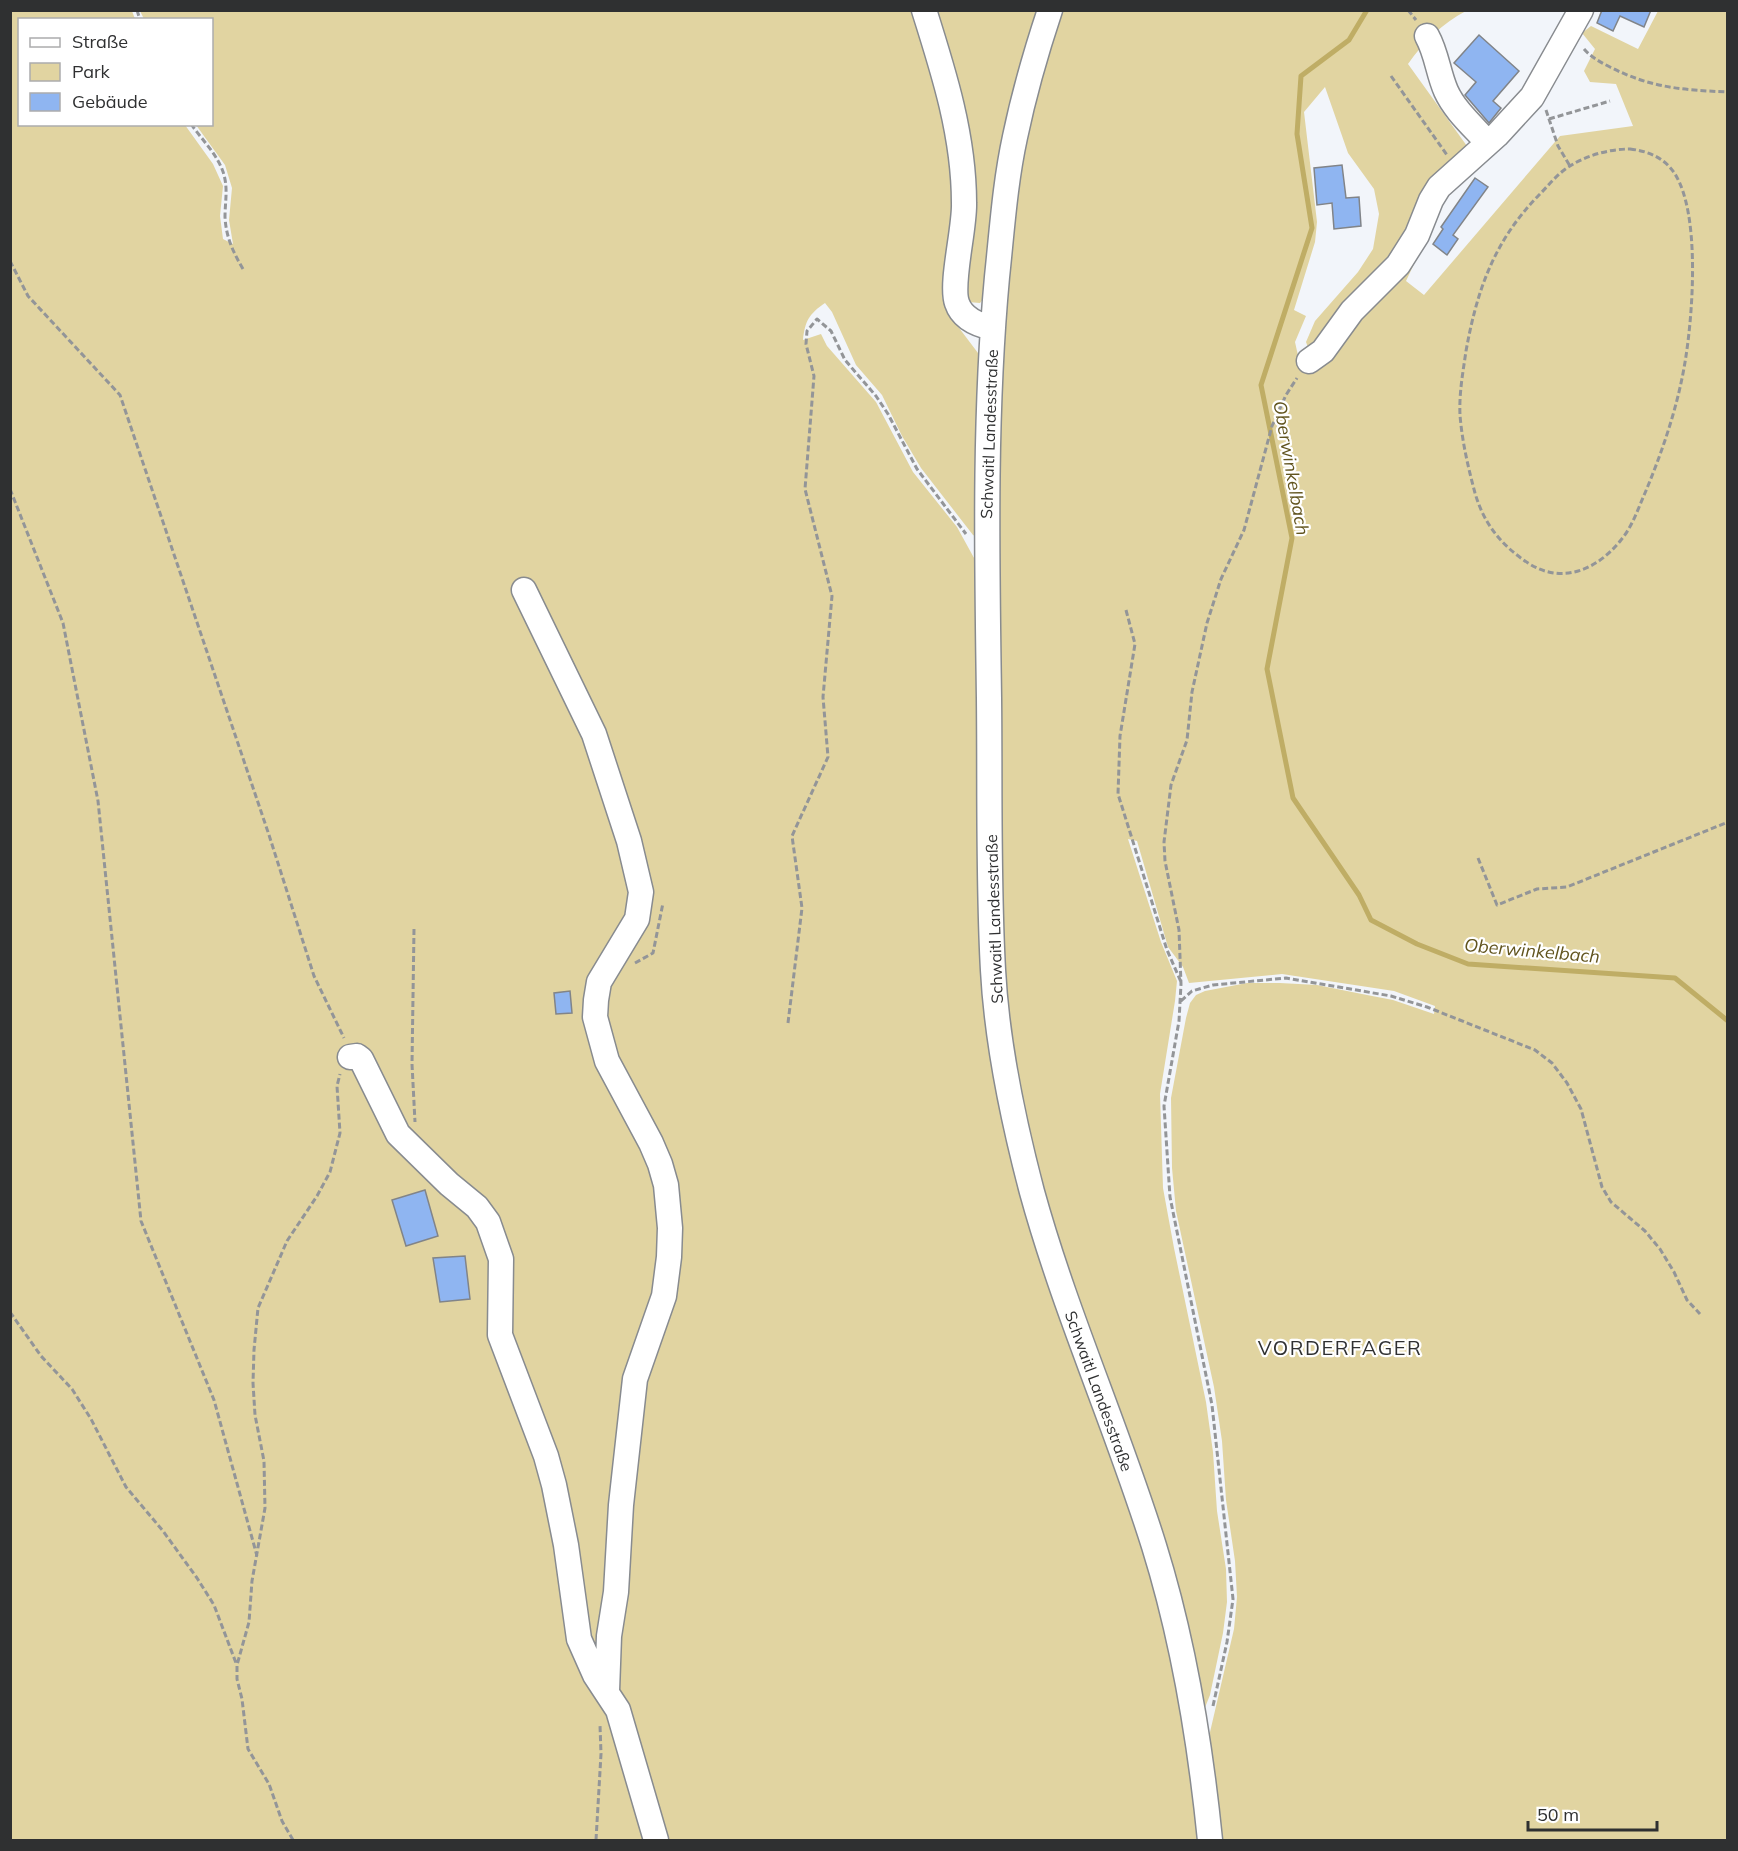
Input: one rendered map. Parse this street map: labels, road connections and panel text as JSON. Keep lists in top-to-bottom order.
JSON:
{
  "streets": {
    "street": ["Schwaitl Landesstraße"]
  },
  "districts": ["VORDERFAGER"],
  "water": ["Oberwinkelbach"],
  "legend": ["Straße", "Park", "Gebäude"],
  "scale_bar": "50 m"
}
